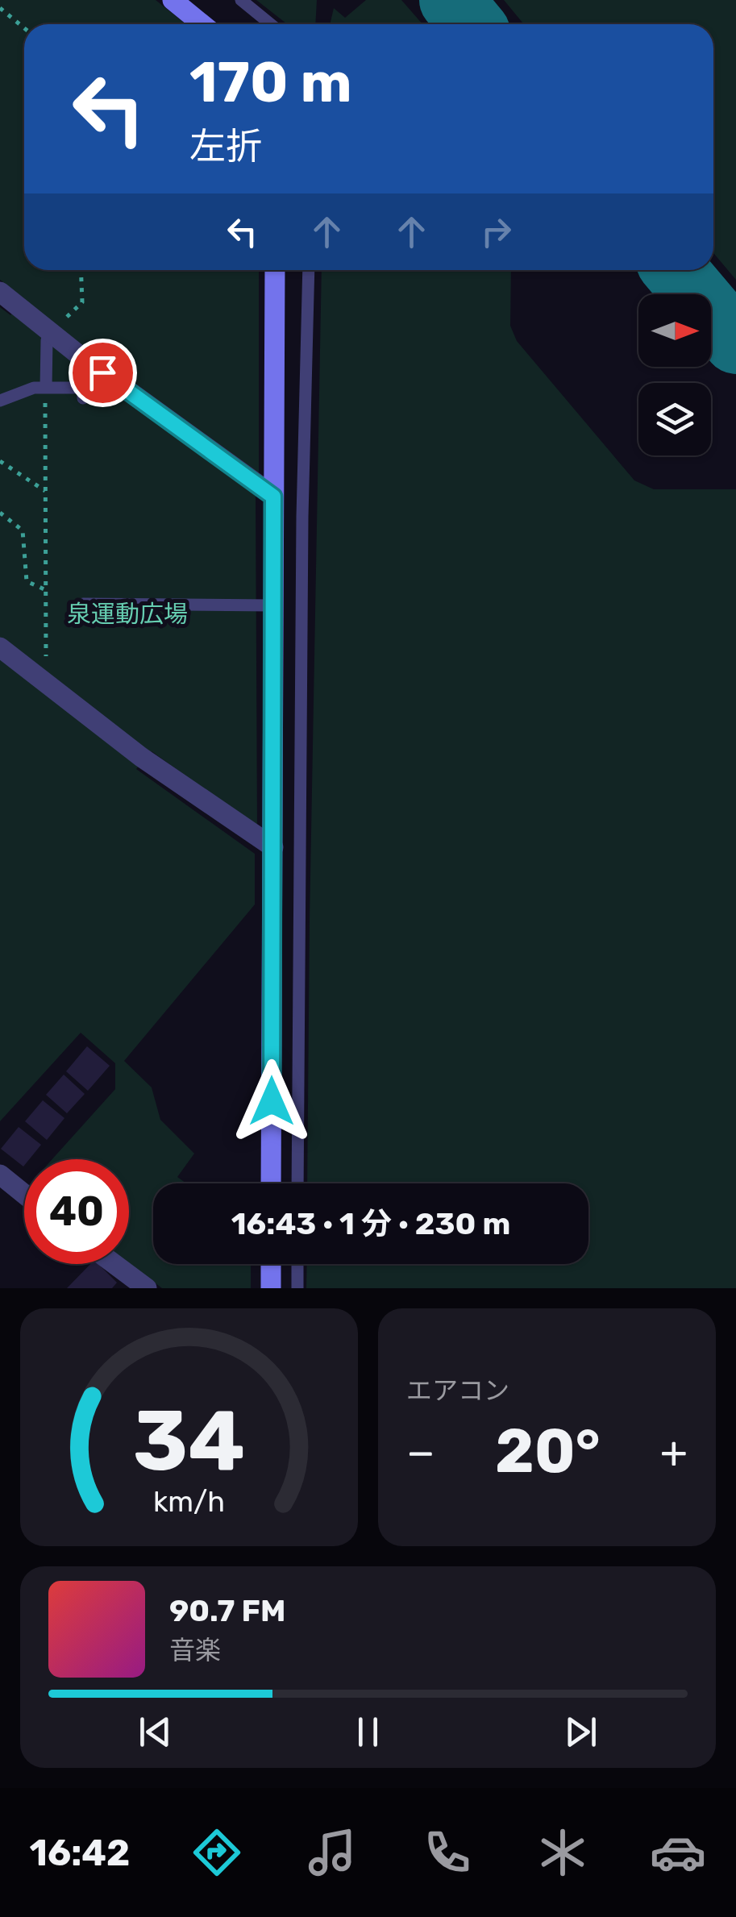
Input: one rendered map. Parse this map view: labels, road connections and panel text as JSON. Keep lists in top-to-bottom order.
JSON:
{
  "parks": ["泉運動広場"],
  "north": "right",
  "page": {
    "turn": ["170 m", "左折"],
    "limit": "40",
    "trip": "16:43 · 1 分 · 230 m",
    "tile": "エアコン",
    "heat": ["−", "20°", "+"],
    "song": ["90.7 FM", "音楽"],
    "tabs": "16:42",
    "gauge": ["34", "km/h"]
  }
}
